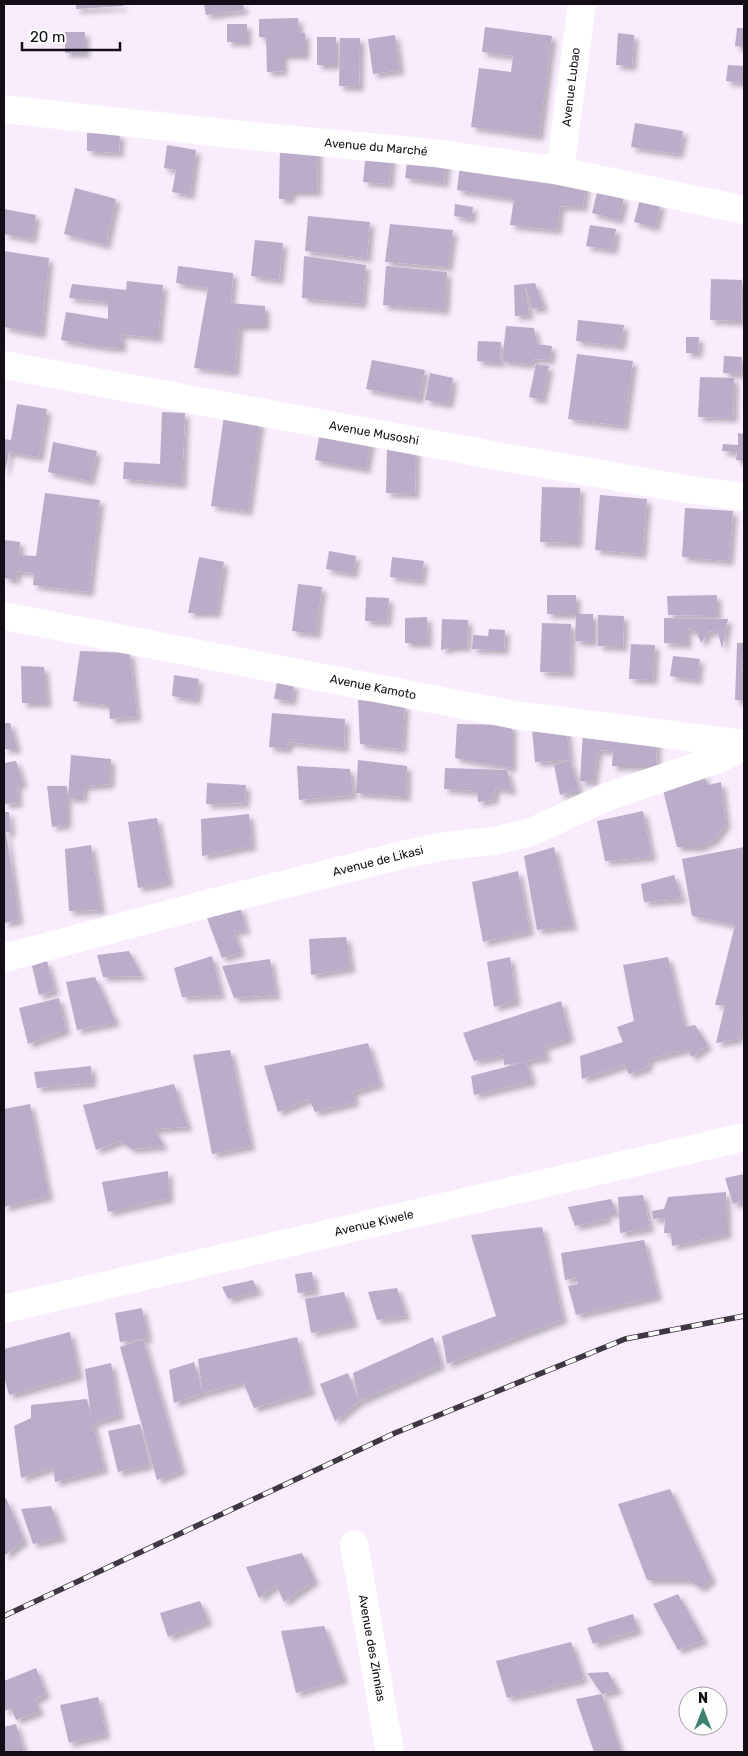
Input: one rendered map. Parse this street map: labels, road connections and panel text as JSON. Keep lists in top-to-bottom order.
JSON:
{
  "streets": {
    "street": [
      "Avenue Lubao",
      "Avenue du Marché",
      "Avenue Musoshi",
      "Avenue Kamoto",
      "Avenue de Likasi",
      "Avenue Kiwele",
      "Avenue des Zinnias"
    ]
  },
  "crossings": [
    ["Avenue Lubao", "Avenue du Marché"],
    ["Avenue Kamoto", "Avenue de Likasi"]
  ],
  "scale_bar": "20 m",
  "north": "top"
}
